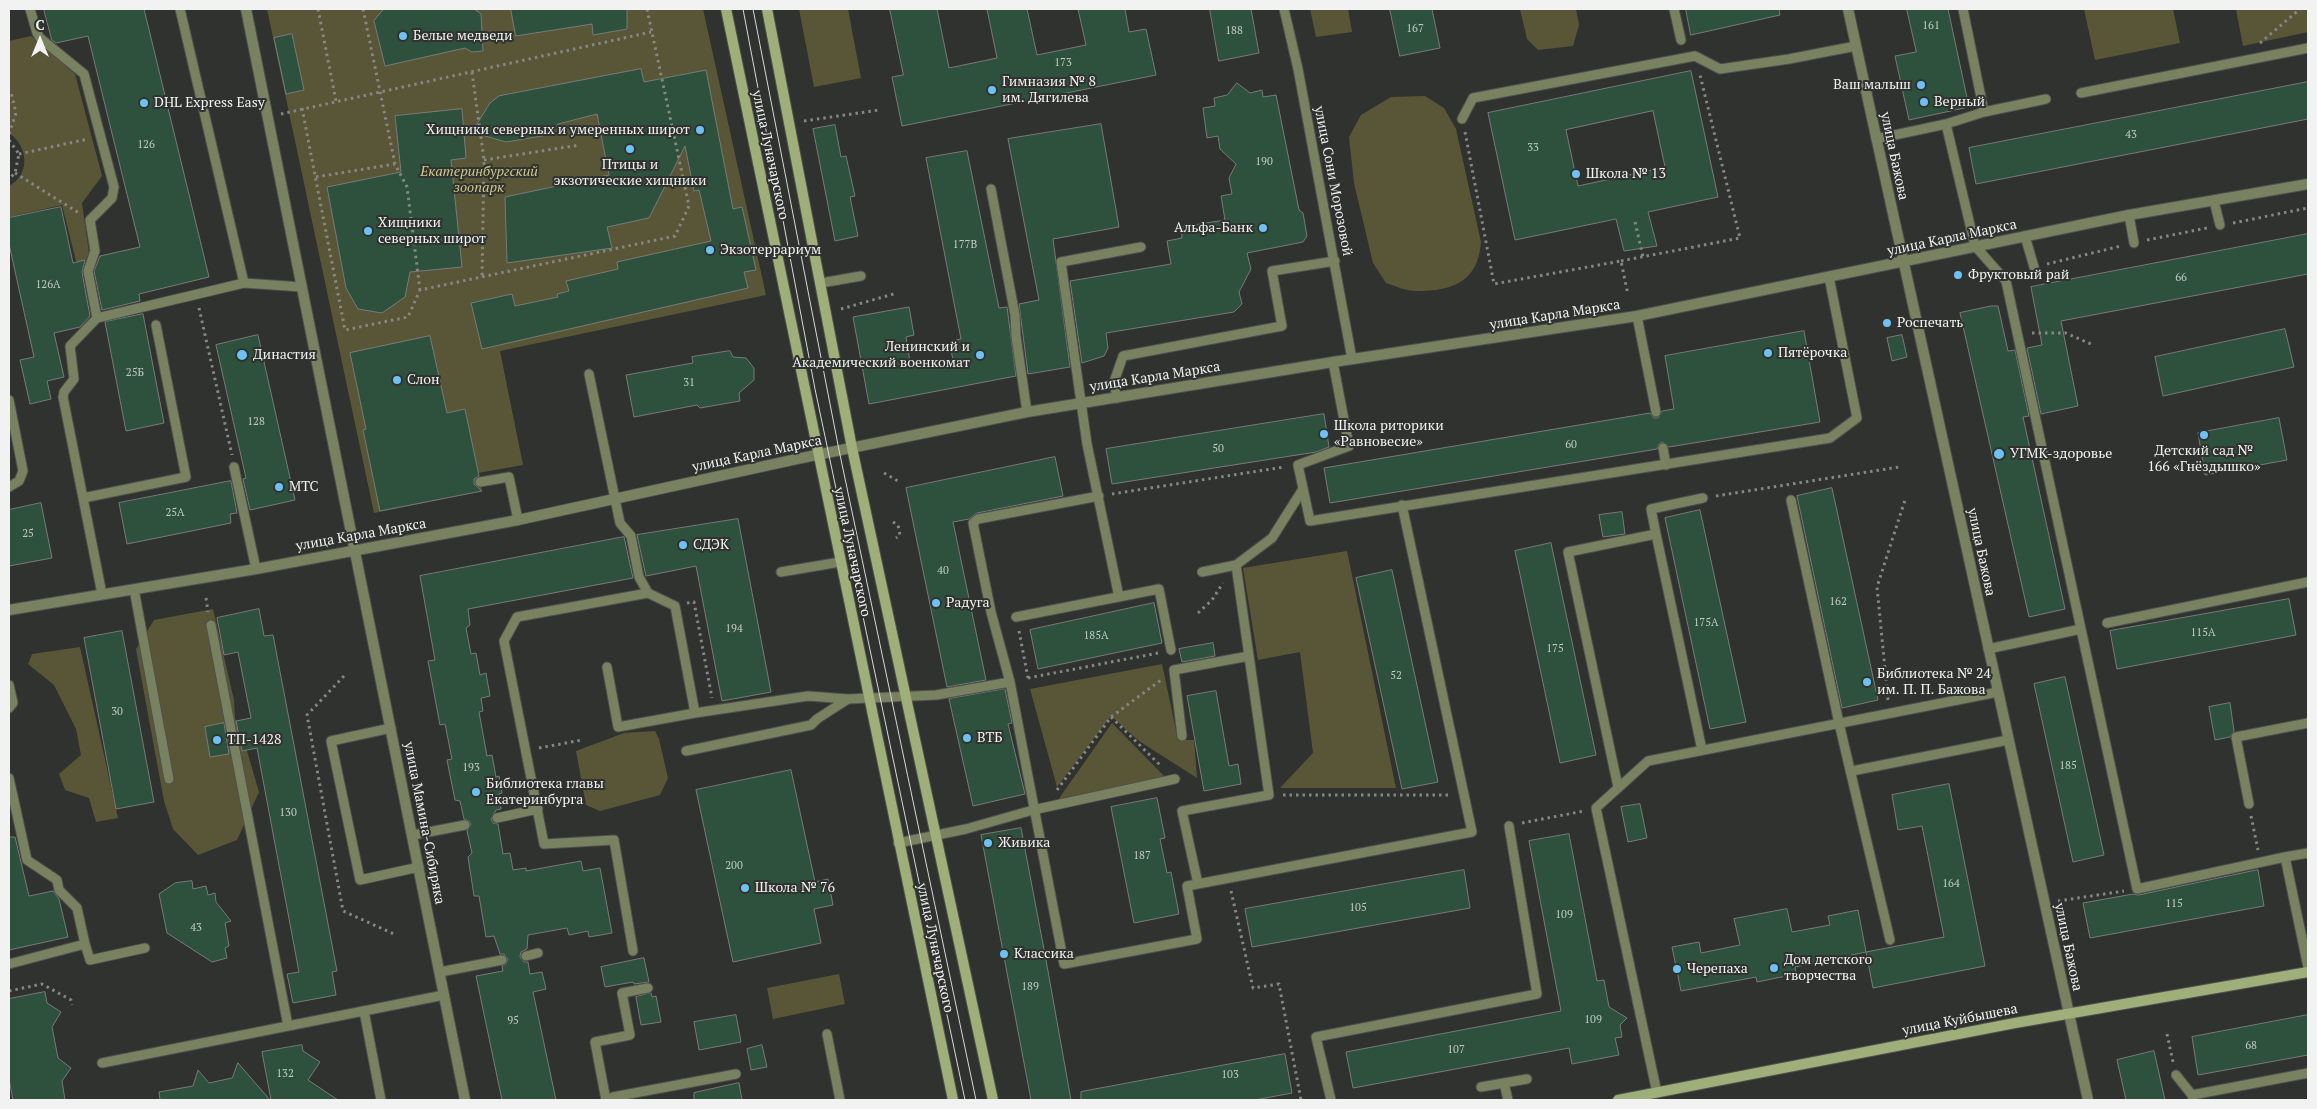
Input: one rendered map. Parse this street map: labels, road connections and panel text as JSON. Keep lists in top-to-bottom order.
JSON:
{
  "streets": {
    "main road": ["улица Луначарского", "улица Куйбышева"],
    "street": ["улица Бажова", "улица Карла Маркса", "улица Мамина-Сибиряка"],
    "lane": ["улица Сони Морозовой"]
  },
  "crossings": [
    ["улица Луначарского", "улица Карла Маркса"],
    ["улица Бажова", "улица Карла Маркса"],
    ["улица Бажова", "улица Куйбышева"],
    ["улица Сони Морозовой", "улица Карла Маркса"],
    ["улица Карла Маркса", "улица Мамина-Сибиряка"]
  ],
  "parks": ["Екатеринбургский зоопарк"],
  "places": [
    "Белые медведи",
    "Ваш малыш",
    "Гимназия № 8 им. Дягилева",
    "Верный",
    "DHL Express Easy",
    "Хищники северных и умеренных широт",
    "Птицы и экзотические хищники",
    "Школа № 13",
    "Альфа-Банк",
    "Хищники северных широт",
    "Экзотеррариум",
    "Фруктовый рай",
    "Роспечать",
    "Пятёрочка",
    "Династия",
    "Ленинский и Академический военкомат",
    "Слон",
    "Школа риторики «Равновесие»",
    "Детский сад № 166 «Гнёздышко»",
    "УГМК-здоровье",
    "МТС",
    "СДЭК",
    "Радуга",
    "Библиотека № 24 им. П. П. Бажова",
    "ВТБ",
    "ТП-1428",
    "Библиотека главы Екатеринбурга",
    "Живика",
    "Школа № 76",
    "Классика",
    "Дом детского творчества",
    "Черепаха"
  ],
  "house_numbers": [
    "161",
    "167",
    "188",
    "173",
    "43",
    "126",
    "33",
    "190",
    "177В",
    "66",
    "126А",
    "25Б",
    "31",
    "128",
    "60",
    "50",
    "25А",
    "25",
    "40",
    "162",
    "175А",
    "194",
    "115А",
    "185А",
    "175",
    "52",
    "30",
    "185",
    "193",
    "130",
    "187",
    "200",
    "164",
    "115",
    "105",
    "109",
    "43",
    "189",
    "109",
    "95",
    "68",
    "107",
    "132",
    "103"
  ],
  "north": "top"
}
